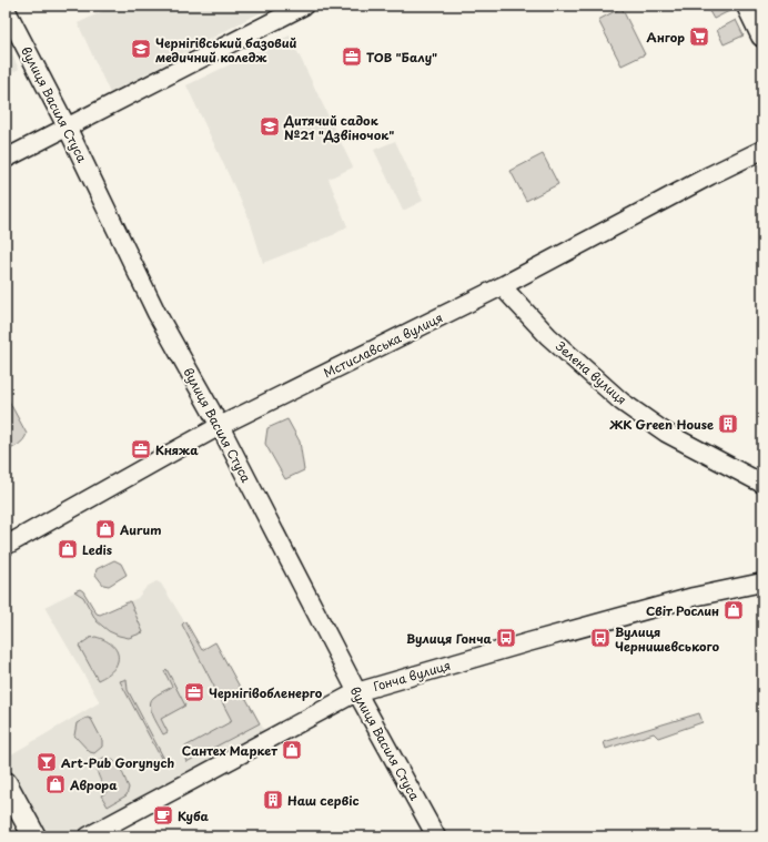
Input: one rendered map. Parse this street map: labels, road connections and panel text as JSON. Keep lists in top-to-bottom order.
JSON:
{
  "streets": {
    "street": [
      "вулиця Василя Стуса",
      "Мстиславська вулиця",
      "Зелена вулиця",
      "Гонча вулиця"
    ]
  },
  "crossings": [
    ["вулиця Василя Стуса", "Мстиславська вулиця"],
    ["вулиця Василя Стуса", "Гонча вулиця"],
    ["Мстиславська вулиця", "Зелена вулиця"]
  ],
  "places": {
    "supermarket": ["Ангор"],
    "school or university": ["Чернігівський базовий медичний коледж", "Дитячий садок №21 \"Дзвіночок\""],
    "office": ["ТОВ \"Балу\"", "Княжа", "Чернігівобленерго"],
    "building": ["ЖК Green House", "Наш сервіс"],
    "shop": [
      "Aurum",
      "Ledis",
      "Свiт Рослин",
      "Сантех Маркет",
      "Аврора"
    ],
    "bus stop": ["Вулиця Гонча", "Вулиця Чернишевського"],
    "bar": ["Art-Pub Gorynych"],
    "cafe": ["Куба"]
  }
}
